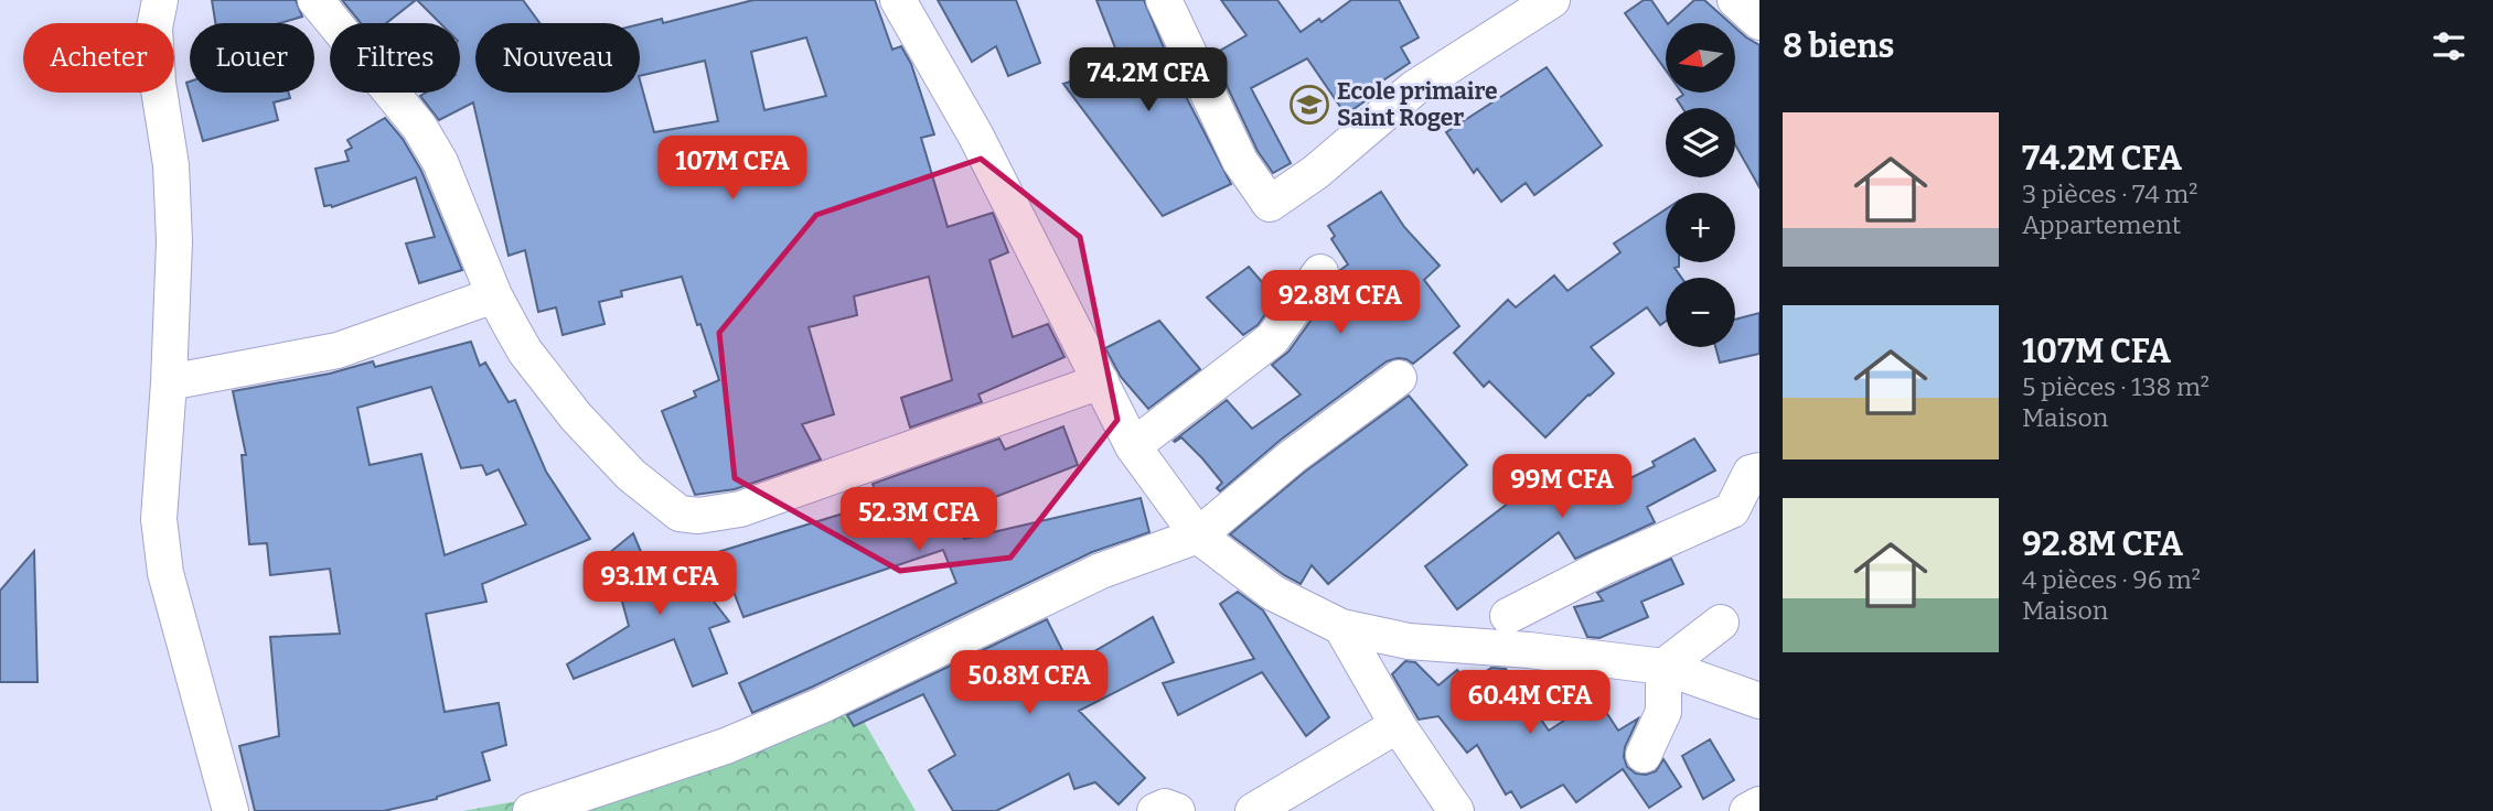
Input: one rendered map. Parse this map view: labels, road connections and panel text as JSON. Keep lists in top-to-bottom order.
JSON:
{
  "places": {
    "school or university": ["Ecole primaire Saint Roger"]
  },
  "north": "left",
  "page": {
    "heading": "8 biens",
    "map_buttons": ["+", "−"],
    "chip": [
      "Acheter",
      "Louer",
      "Filtres",
      "Nouveau"
    ],
    "price": [
      "74.2M CFA",
      "107M CFA",
      "92.8M CFA",
      "99M CFA",
      "52.3M CFA",
      "93.1M CFA",
      "50.8M CFA",
      "60.4M CFA"
    ],
    "list": [
      {
        "name": "74.2M CFA",
        "note": "3 pièces · 74 m² · Appartement"
      },
      {
        "name": "107M CFA",
        "note": "5 pièces · 138 m² · Maison"
      },
      {
        "name": "92.8M CFA",
        "note": "4 pièces · 96 m² · Maison"
      }
    ]
  }
}
